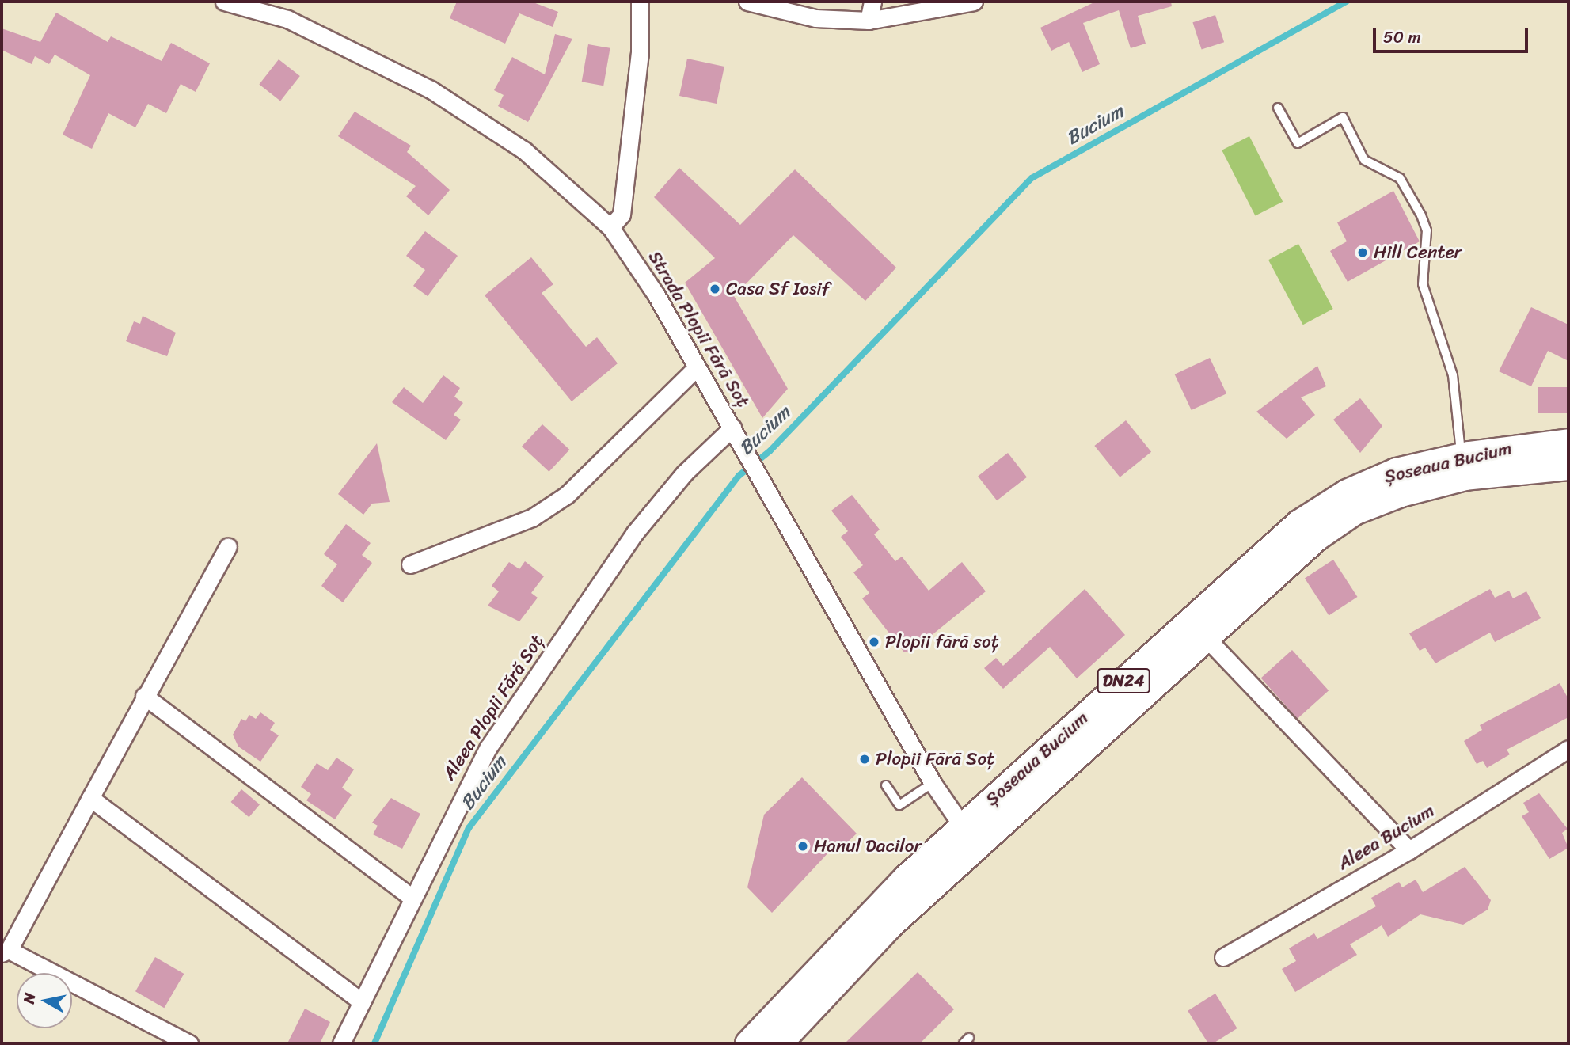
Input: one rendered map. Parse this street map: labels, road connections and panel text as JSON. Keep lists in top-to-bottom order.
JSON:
{
  "streets": {
    "main road": ["Șoseaua Bucium", "DN24"],
    "street": ["Strada Plopii Fără Soț", "Aleea Plopii Fără Soț", "Aleea Bucium"]
  },
  "crossings": [
    ["Strada Plopii Fără Soț", "Șoseaua Bucium"],
    ["Strada Plopii Fără Soț", "Aleea Plopii Fără Soț"]
  ],
  "water": ["Bucium"],
  "places": [
    "Hill Center",
    "Casa Sf Iosif",
    "Plopii fără soț",
    "Plopii Fără Soț",
    "Hanul Dacilor"
  ],
  "scale_bar": "50 m",
  "north": "left"
}
